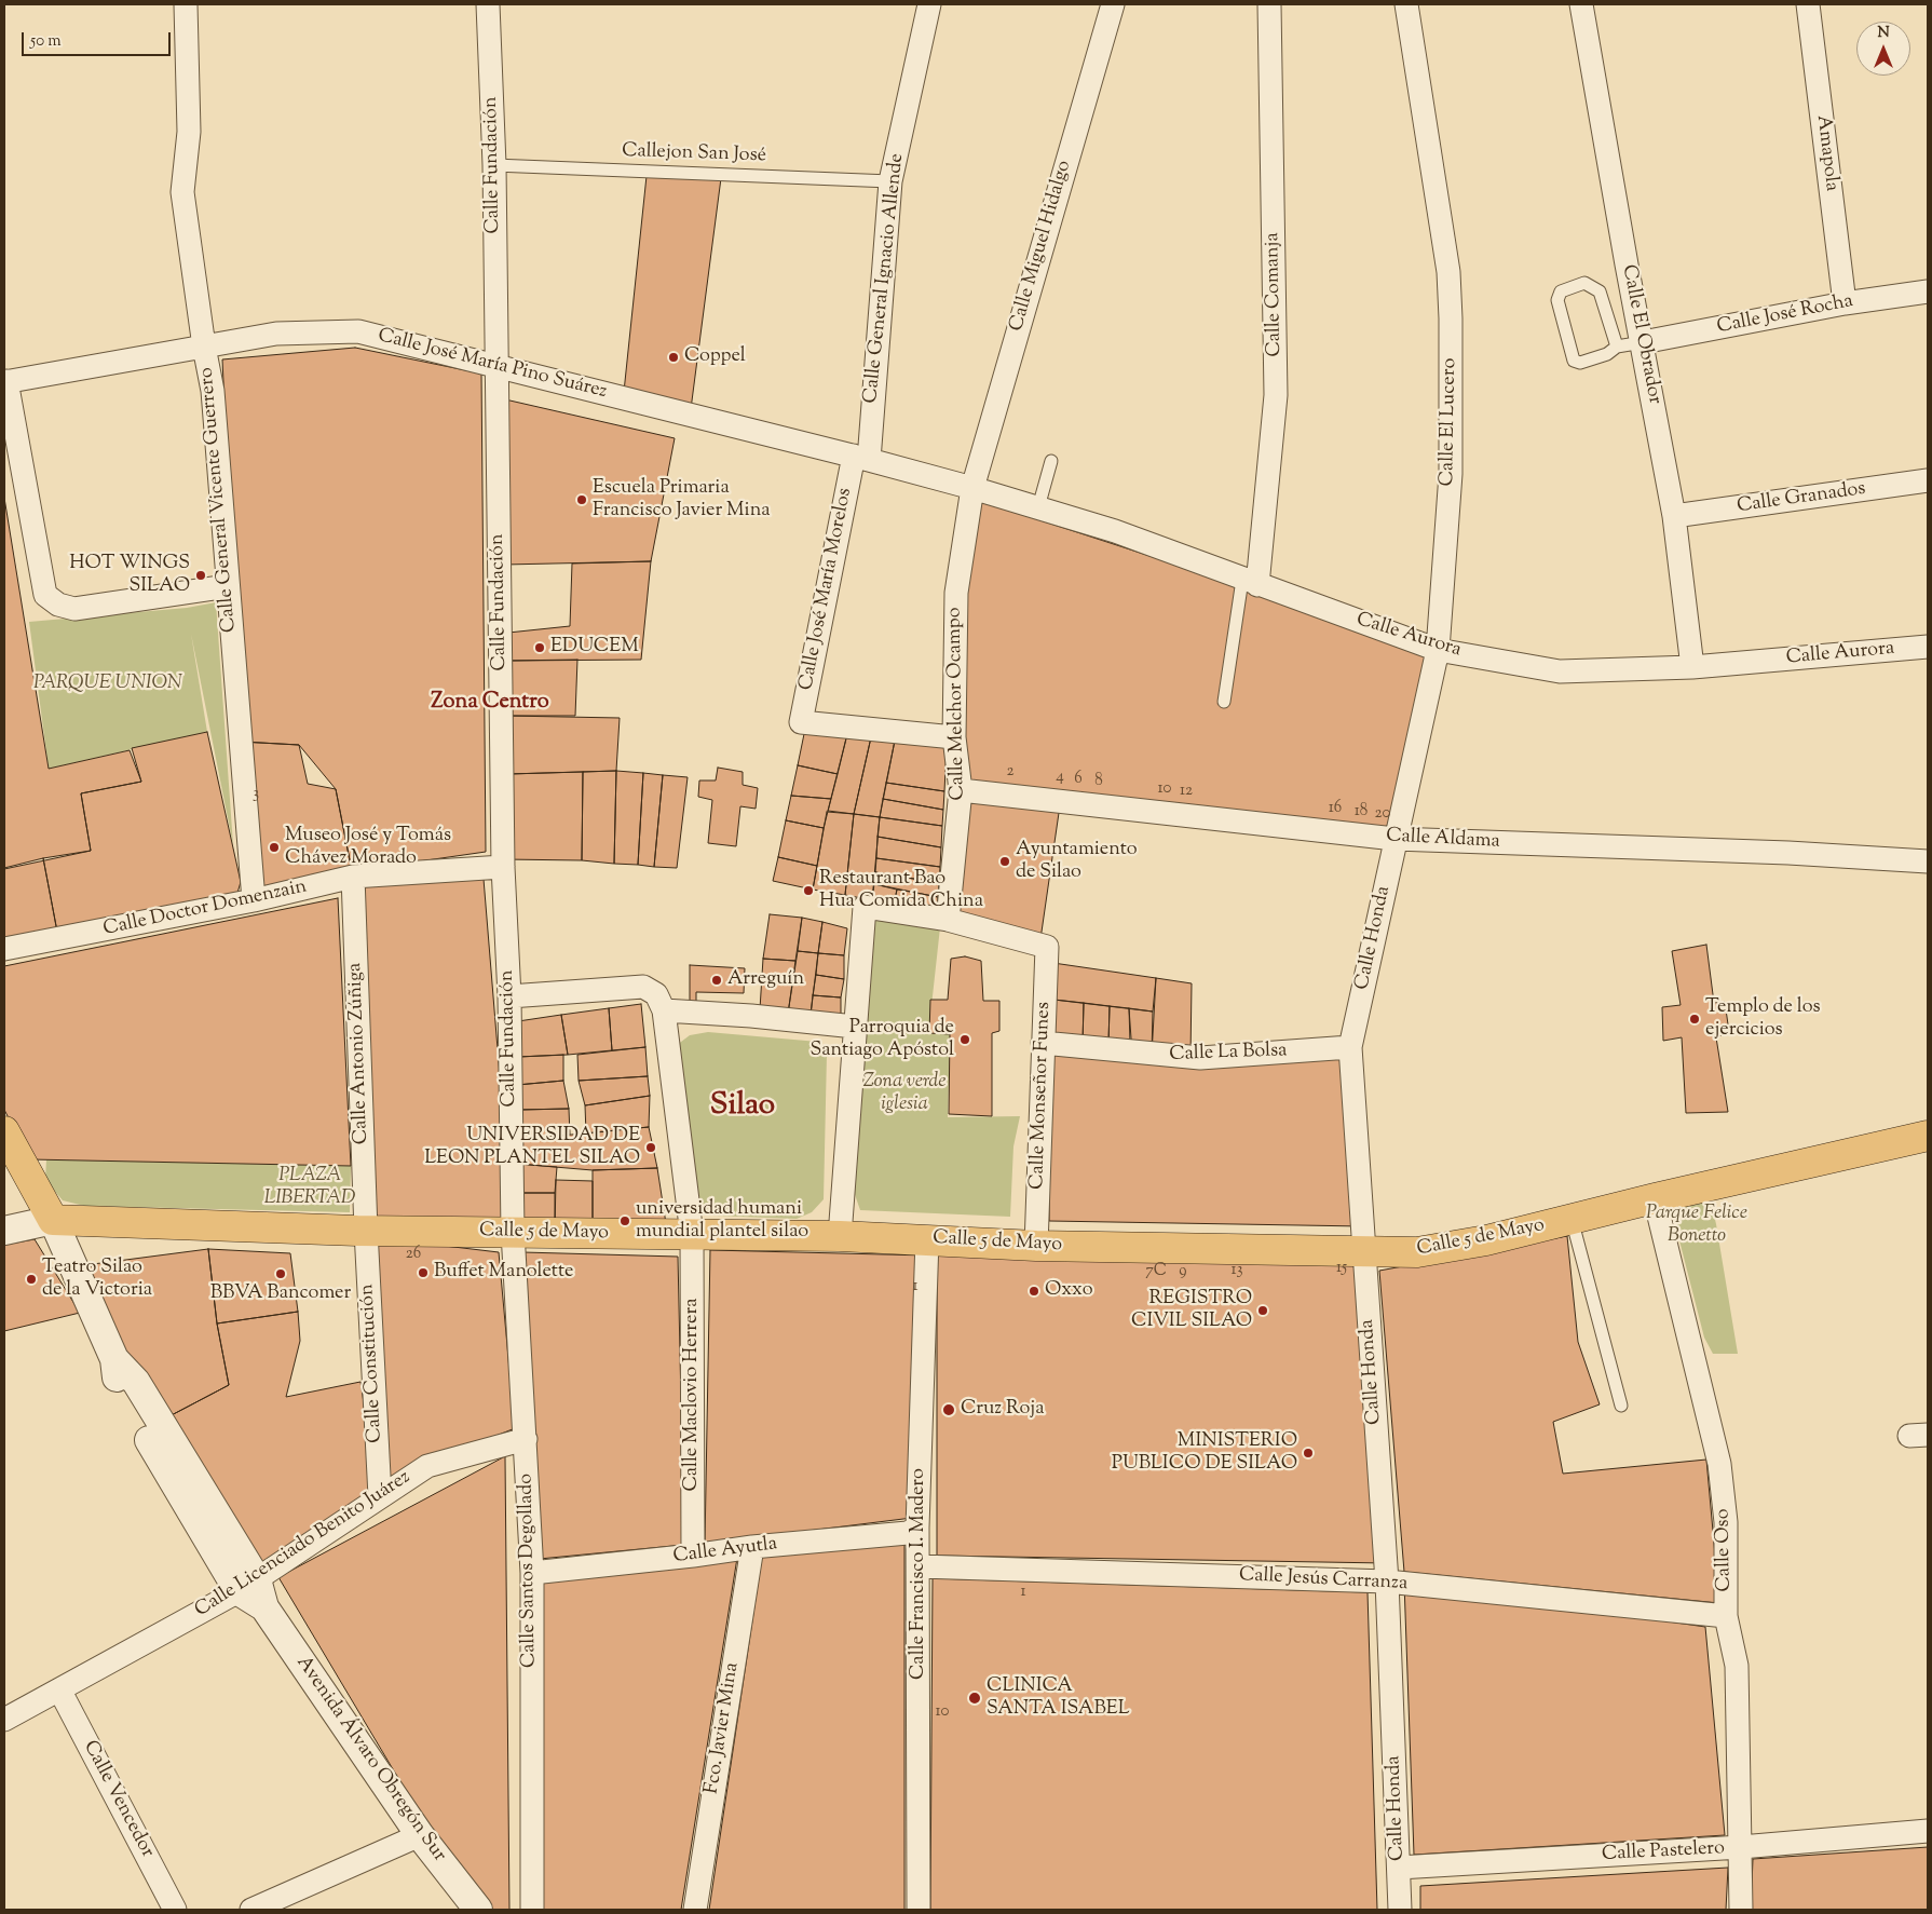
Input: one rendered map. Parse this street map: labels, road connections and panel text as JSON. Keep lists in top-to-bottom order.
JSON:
{
  "streets": {
    "main road": ["Calle 5 de Mayo"],
    "street": [
      "Amapola",
      "Calle Fundación",
      "Calle Miguel Hidalgo",
      "Calle General Ignacio Allende",
      "Calle Comanja",
      "Calle José Rocha",
      "Calle El Obrador",
      "Calle José María Pino Suárez",
      "Calle El Lucero",
      "Calle Granados",
      "Calle General Vicente Guerrero",
      "Calle José María Morelos",
      "Calle Aurora",
      "Calle Melchor Ocampo",
      "Calle Aldama",
      "Calle Doctor Domenzain",
      "Calle Honda",
      "Calle Antonio Zúñiga",
      "Calle La Bolsa",
      "Calle Monseñor Funes",
      "Calle Constitución",
      "Calle Maclovio Herrera",
      "Calle Licenciado Benito Juárez",
      "Calle Oso",
      "Calle Ayutla",
      "Calle Santos Degollado",
      "Calle Francisco I. Madero",
      "Calle Jesús Carranza",
      "Fco. Javier Mina",
      "Avenida Álvaro Obregón Sur",
      "Calle Vencedor",
      "Calle Pastelero"
    ],
    "lane": ["Callejon San José"]
  },
  "crossings": [
    ["Amapola", "Calle José Rocha"],
    ["Callejon San José", "Calle Fundación"],
    ["Callejon San José", "Calle General Ignacio Allende"],
    ["Calle Fundación", "Calle José María Pino Suárez"],
    ["Calle Fundación", "Calle Doctor Domenzain"],
    ["Calle Fundación", "Calle 5 de Mayo"],
    ["Calle Fundación", "Calle Santos Degollado"],
    ["Calle Miguel Hidalgo", "Calle José María Pino Suárez"],
    ["Calle Miguel Hidalgo", "Calle Aurora"],
    ["Calle Miguel Hidalgo", "Calle Melchor Ocampo"],
    ["Calle General Ignacio Allende", "Calle José María Pino Suárez"],
    ["Calle General Ignacio Allende", "Calle José María Morelos"],
    ["Calle Comanja", "Calle Aurora"],
    ["Calle José Rocha", "Calle El Obrador"],
    ["Calle El Obrador", "Calle Granados"],
    ["Calle El Obrador", "Calle Aurora"],
    ["Calle José María Pino Suárez", "Calle General Vicente Guerrero"],
    ["Calle José María Pino Suárez", "Calle José María Morelos"],
    ["Calle José María Pino Suárez", "Calle Aurora"],
    ["Calle José María Pino Suárez", "Calle Melchor Ocampo"],
    ["Calle El Lucero", "Calle Aurora"],
    ["Calle El Lucero", "Calle Aldama"],
    ["Calle El Lucero", "Calle Honda"],
    ["Calle General Vicente Guerrero", "Calle Doctor Domenzain"],
    ["Calle José María Morelos", "Calle Melchor Ocampo"],
    ["Calle Aurora", "Calle Melchor Ocampo"],
    ["Calle Melchor Ocampo", "Calle Aldama"],
    ["Calle Melchor Ocampo", "Calle Monseñor Funes"],
    ["Calle Aldama", "Calle Honda"],
    ["Calle Doctor Domenzain", "Calle Antonio Zúñiga"],
    ["Calle Honda", "Calle La Bolsa"],
    ["Calle Honda", "Calle 5 de Mayo"],
    ["Calle Honda", "Calle Jesús Carranza"],
    ["Calle Honda", "Calle Pastelero"],
    ["Calle Antonio Zúñiga", "Calle 5 de Mayo"],
    ["Calle Antonio Zúñiga", "Calle Constitución"],
    ["Calle La Bolsa", "Calle Monseñor Funes"],
    ["Calle Monseñor Funes", "Calle 5 de Mayo"],
    ["Calle 5 de Mayo", "Calle Constitución"],
    ["Calle 5 de Mayo", "Calle Maclovio Herrera"],
    ["Calle 5 de Mayo", "Calle Oso"],
    ["Calle 5 de Mayo", "Calle Santos Degollado"],
    ["Calle 5 de Mayo", "Calle Francisco I. Madero"],
    ["Calle 5 de Mayo", "Avenida Álvaro Obregón Sur"],
    ["Calle Constitución", "Calle Licenciado Benito Juárez"],
    ["Calle Maclovio Herrera", "Calle Ayutla"],
    ["Calle Licenciado Benito Juárez", "Calle Santos Degollado"],
    ["Calle Licenciado Benito Juárez", "Avenida Álvaro Obregón Sur"],
    ["Calle Licenciado Benito Juárez", "Calle Vencedor"],
    ["Calle Oso", "Calle Jesús Carranza"],
    ["Calle Oso", "Calle Pastelero"],
    ["Calle Ayutla", "Calle Santos Degollado"],
    ["Calle Ayutla", "Calle Francisco I. Madero"],
    ["Calle Ayutla", "Fco. Javier Mina"],
    ["Calle Francisco I. Madero", "Calle Jesús Carranza"]
  ],
  "districts": ["Zona Centro", "Silao"],
  "parks": [
    "PARQUE UNION",
    "Zona verde iglesia",
    "PLAZA LIBERTAD",
    "Parque Felice Bonetto"
  ],
  "places": [
    "Coppel",
    "Escuela Primaria Francisco Javier Mina",
    "HOT WINGS SILAO",
    "EDUCEM",
    "Museo José y Tomás Chávez Morado",
    "Ayuntamiento de Silao",
    "Restaurant Bao Hua Comida China",
    "Arreguín",
    "Templo de los ejercicios",
    "Parroquia de Santiago Apóstol",
    "UNIVERSIDAD DE LEON PLANTEL SILAO",
    "universidad humani mundial plantel silao",
    "Buffet Manolette",
    "BBVA Bancomer",
    "Teatro Silao de la Victoria",
    "Oxxo",
    "REGISTRO CIVIL SILAO",
    "Cruz Roja",
    "MINISTERIO PUBLICO DE SILAO",
    "CLINICA SANTA ISABEL"
  ],
  "house_numbers": [
    "2",
    "4",
    "6",
    "8",
    "10",
    "12",
    "3",
    "16",
    "18",
    "20",
    "26",
    "15",
    "13",
    "7C",
    "9",
    "1",
    "1",
    "10"
  ],
  "scale_bar": "50 m",
  "north": "top"
}
